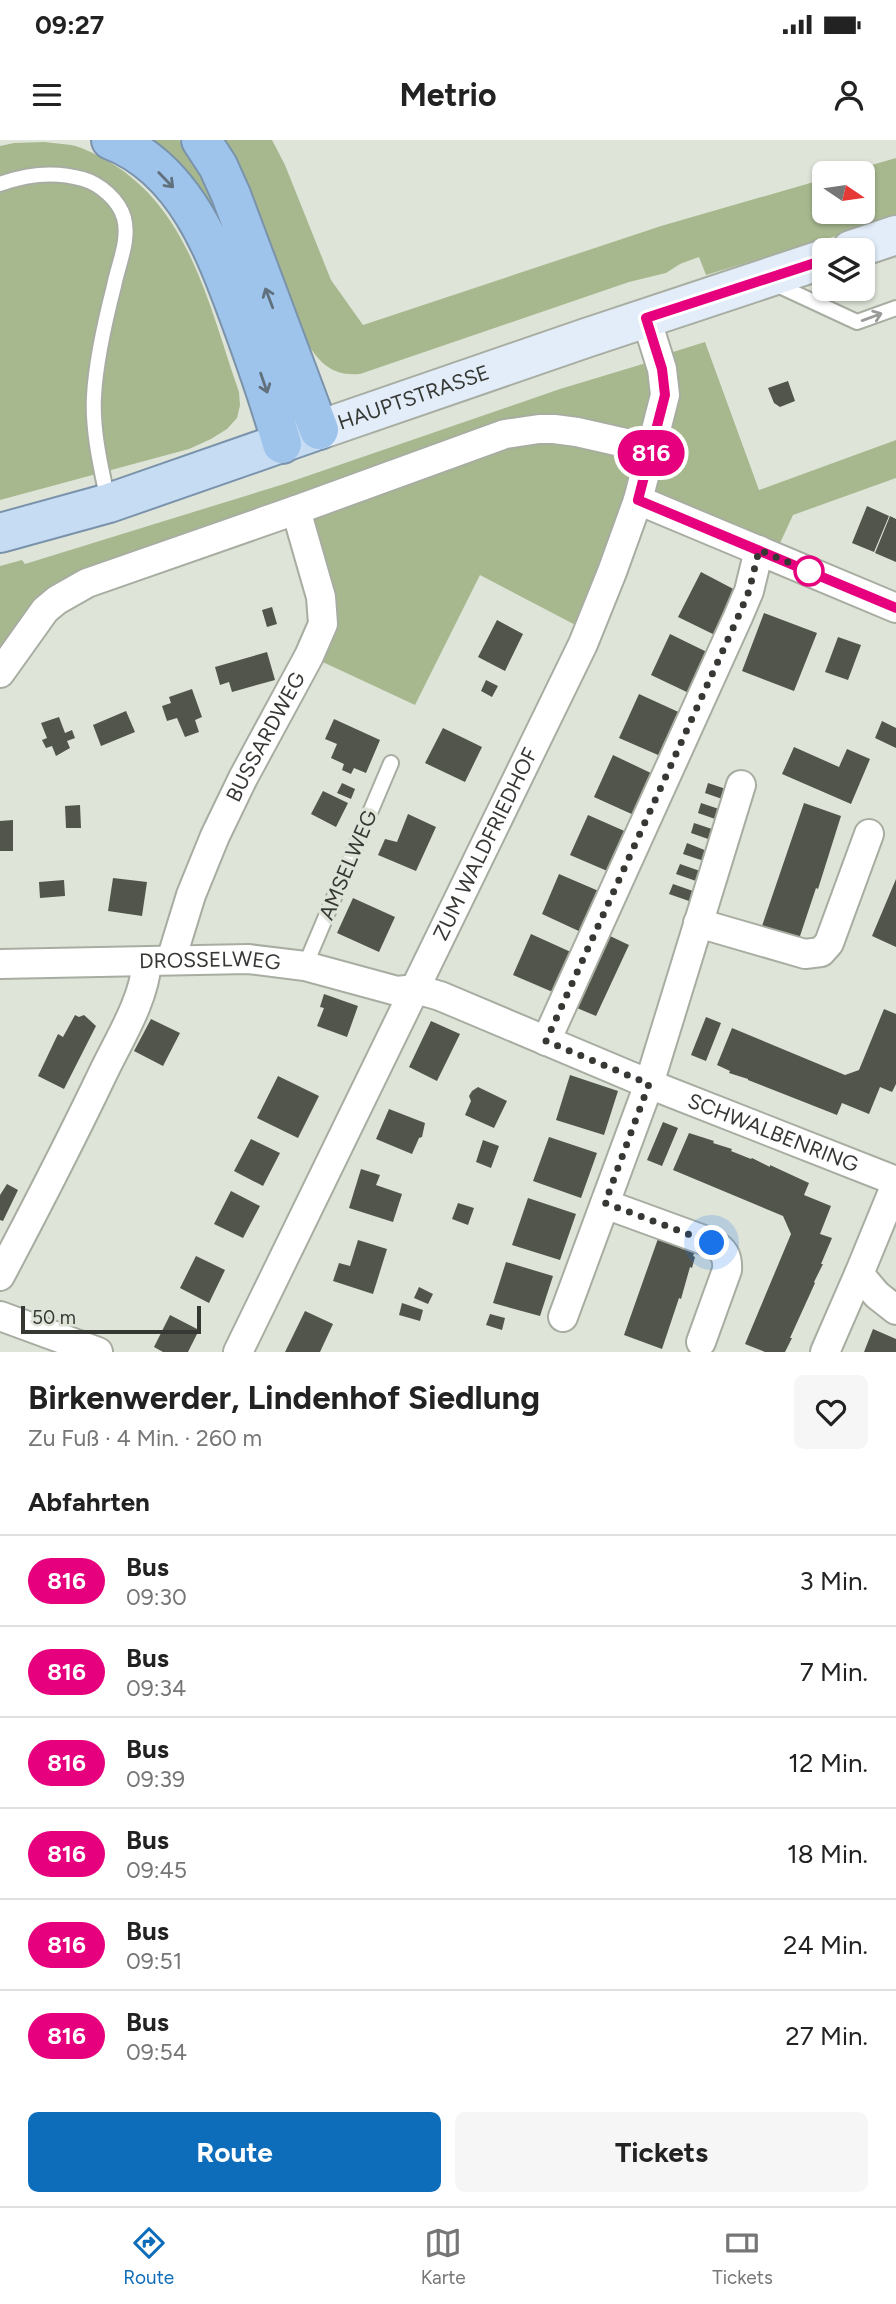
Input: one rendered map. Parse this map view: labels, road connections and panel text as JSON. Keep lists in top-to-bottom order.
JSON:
{
  "streets": {
    "main road": ["HAUPTSTRASSE"],
    "street": [
      "BUSSARDWEG",
      "ZUM WALDFRIEDHOF",
      "DROSSELWEG",
      "SCHWALBENRING"
    ],
    "lane": ["AMSELWEG"]
  },
  "crossings": [
    ["HAUPTSTRASSE", "ZUM WALDFRIEDHOF"],
    ["BUSSARDWEG", "DROSSELWEG"],
    ["ZUM WALDFRIEDHOF", "DROSSELWEG"],
    ["ZUM WALDFRIEDHOF", "SCHWALBENRING"],
    ["AMSELWEG", "DROSSELWEG"],
    ["DROSSELWEG", "SCHWALBENRING"]
  ],
  "lines": ["bus line 816"],
  "scale_bar": "50 m",
  "north": "right",
  "page": {
    "status": "09:27",
    "header": "Metrio",
    "on_map": "816",
    "scale": "50 m",
    "heading": [
      ["Birkenwerder, Lindenhof Siedlung", "Zu Fuß · 4 Min. · 260 m"],
      "Abfahrten"
    ],
    "list": [
      {
        "mark": "816",
        "name": "Bus",
        "note": "09:30",
        "value": "3 Min."
      },
      {
        "mark": "816",
        "name": "Bus",
        "note": "09:34",
        "value": "7 Min."
      },
      {
        "mark": "816",
        "name": "Bus",
        "note": "09:39",
        "value": "12 Min."
      },
      {
        "mark": "816",
        "name": "Bus",
        "note": "09:45",
        "value": "18 Min."
      },
      {
        "mark": "816",
        "name": "Bus",
        "note": "09:51",
        "value": "24 Min."
      },
      {
        "mark": "816",
        "name": "Bus",
        "note": "09:54",
        "value": "27 Min."
      }
    ],
    "buttons": ["Route", "Tickets"],
    "tabs": ["Route", "Karte", "Tickets"]
  }
}
